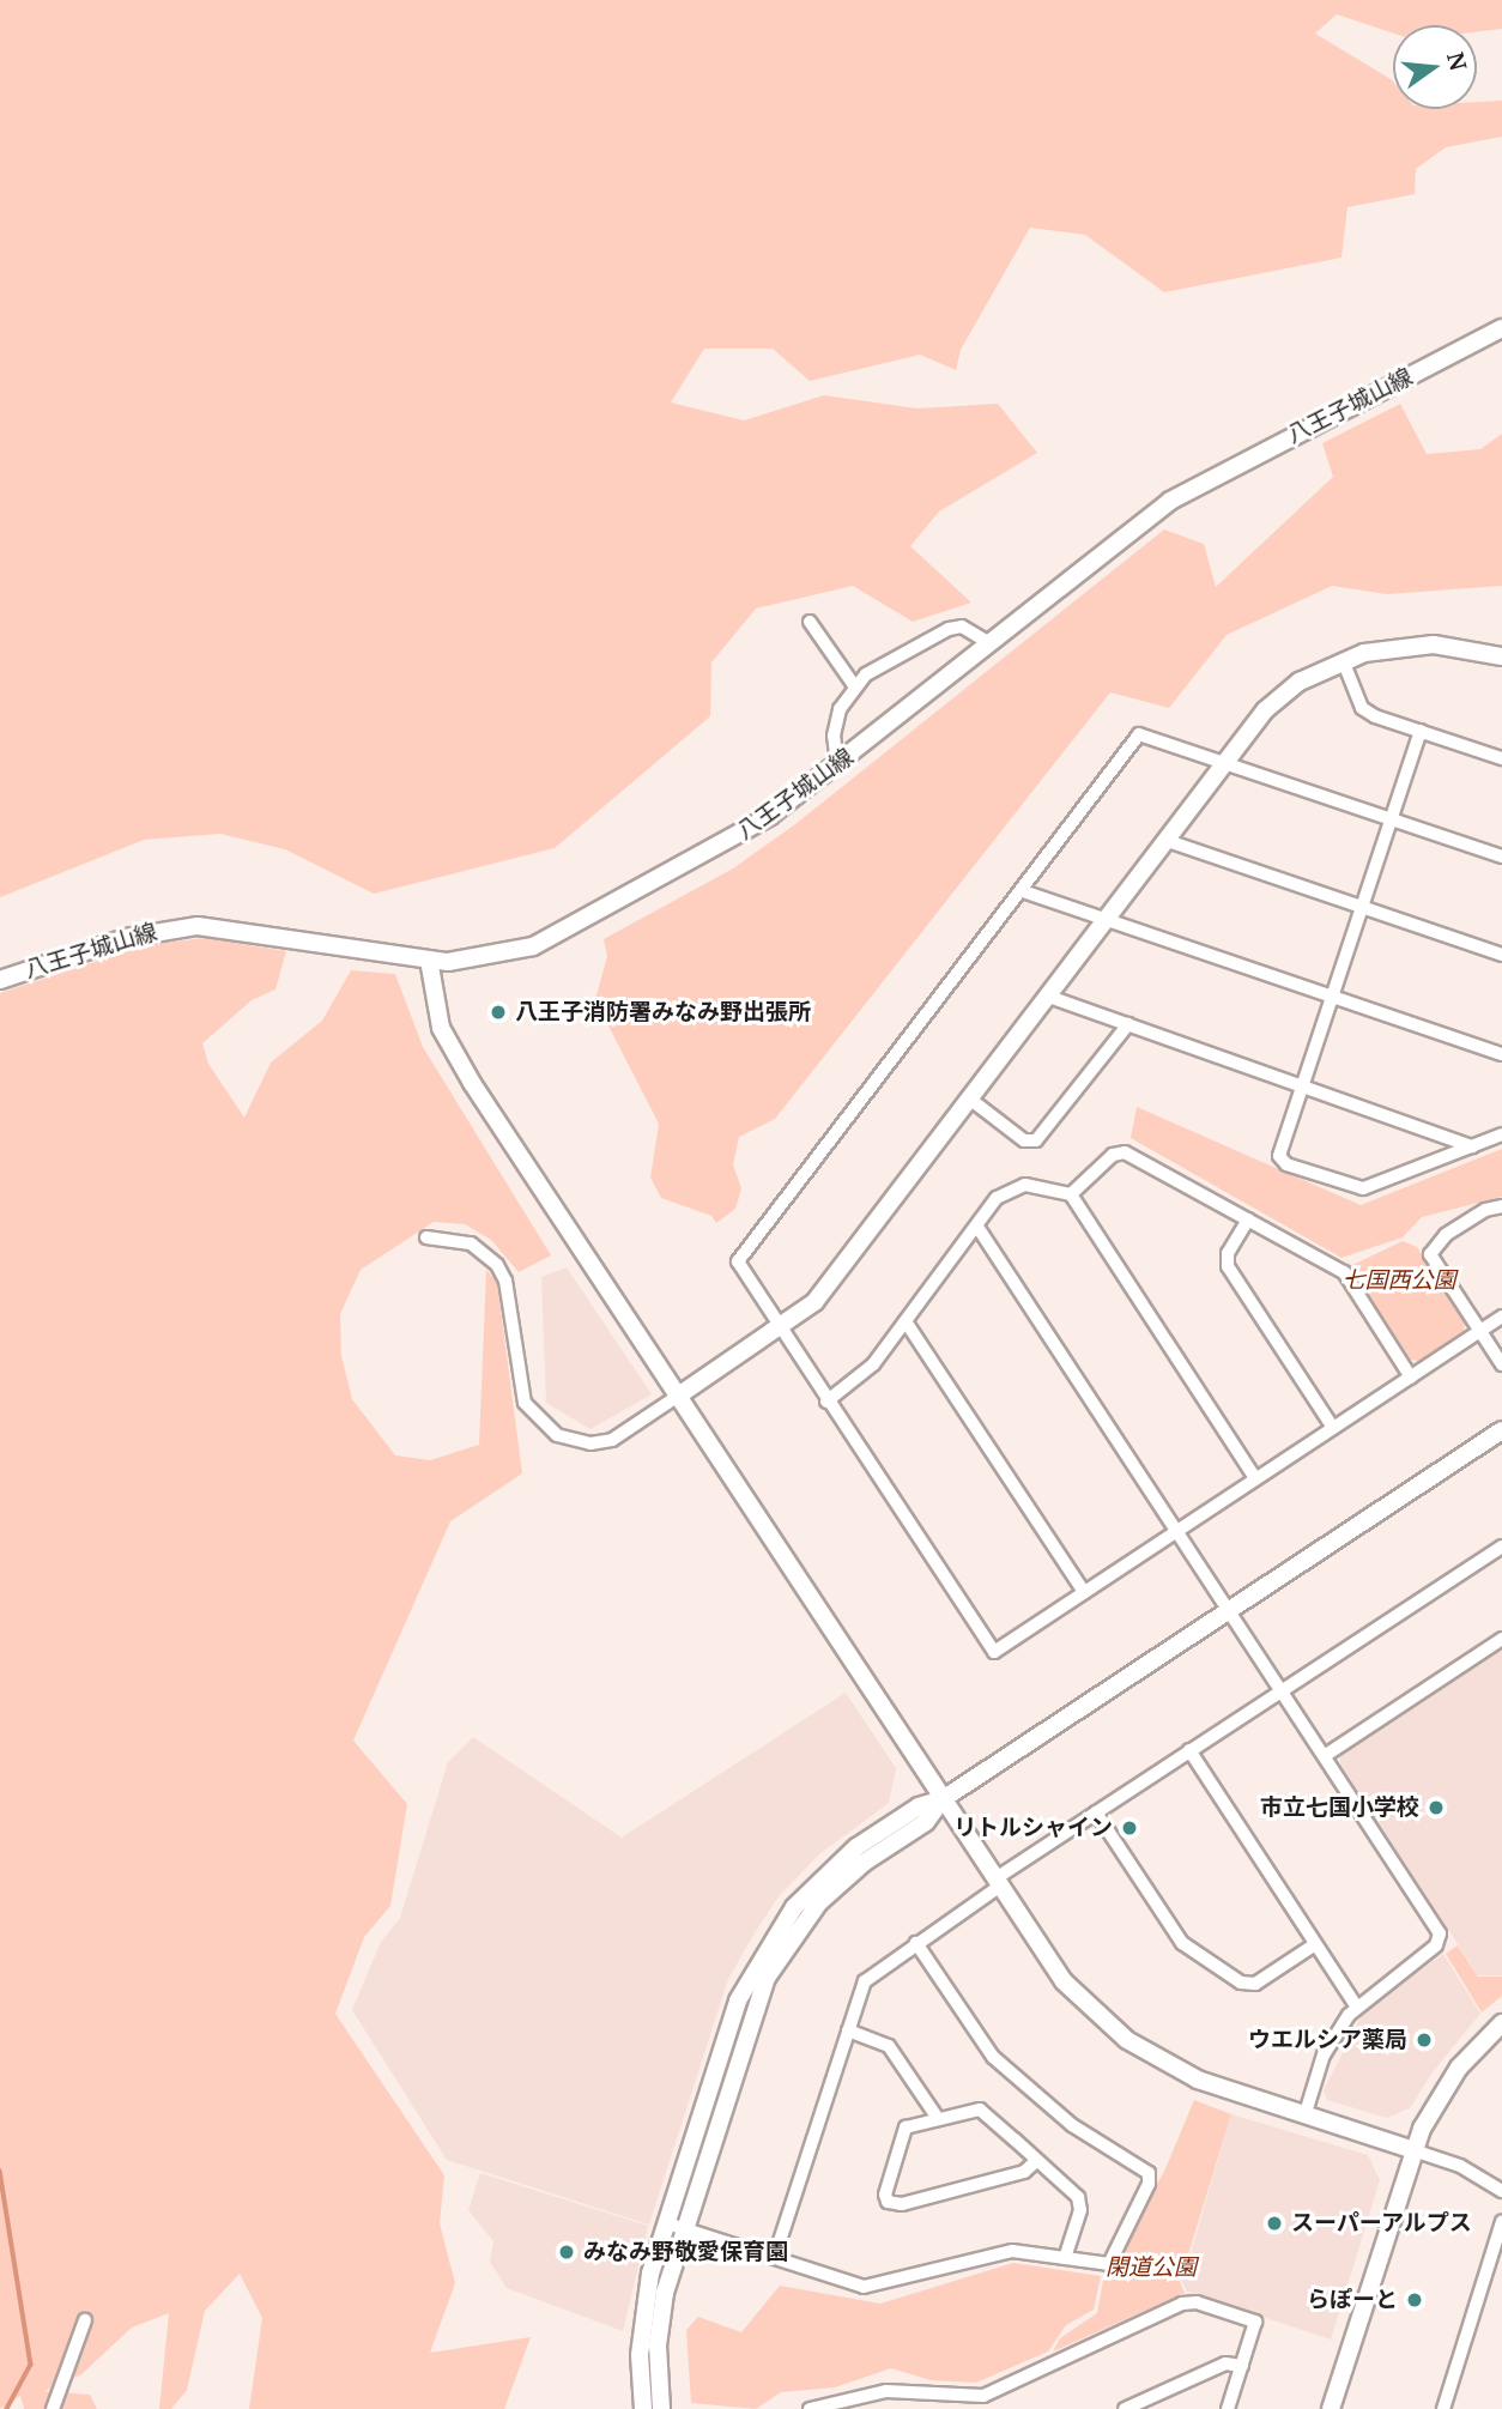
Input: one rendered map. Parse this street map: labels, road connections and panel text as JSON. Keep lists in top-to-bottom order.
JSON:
{
  "streets": {
    "street": ["八王子城山線"]
  },
  "parks": ["七国西公園", "閑道公園"],
  "places": [
    "八王子消防署みなみ野出張所",
    "市立七国小学校",
    "リトルシャイン",
    "ウエルシア薬局",
    "スーパーアルプス",
    "みなみ野敬愛保育園",
    "らぽーと"
  ],
  "north": "right"
}
